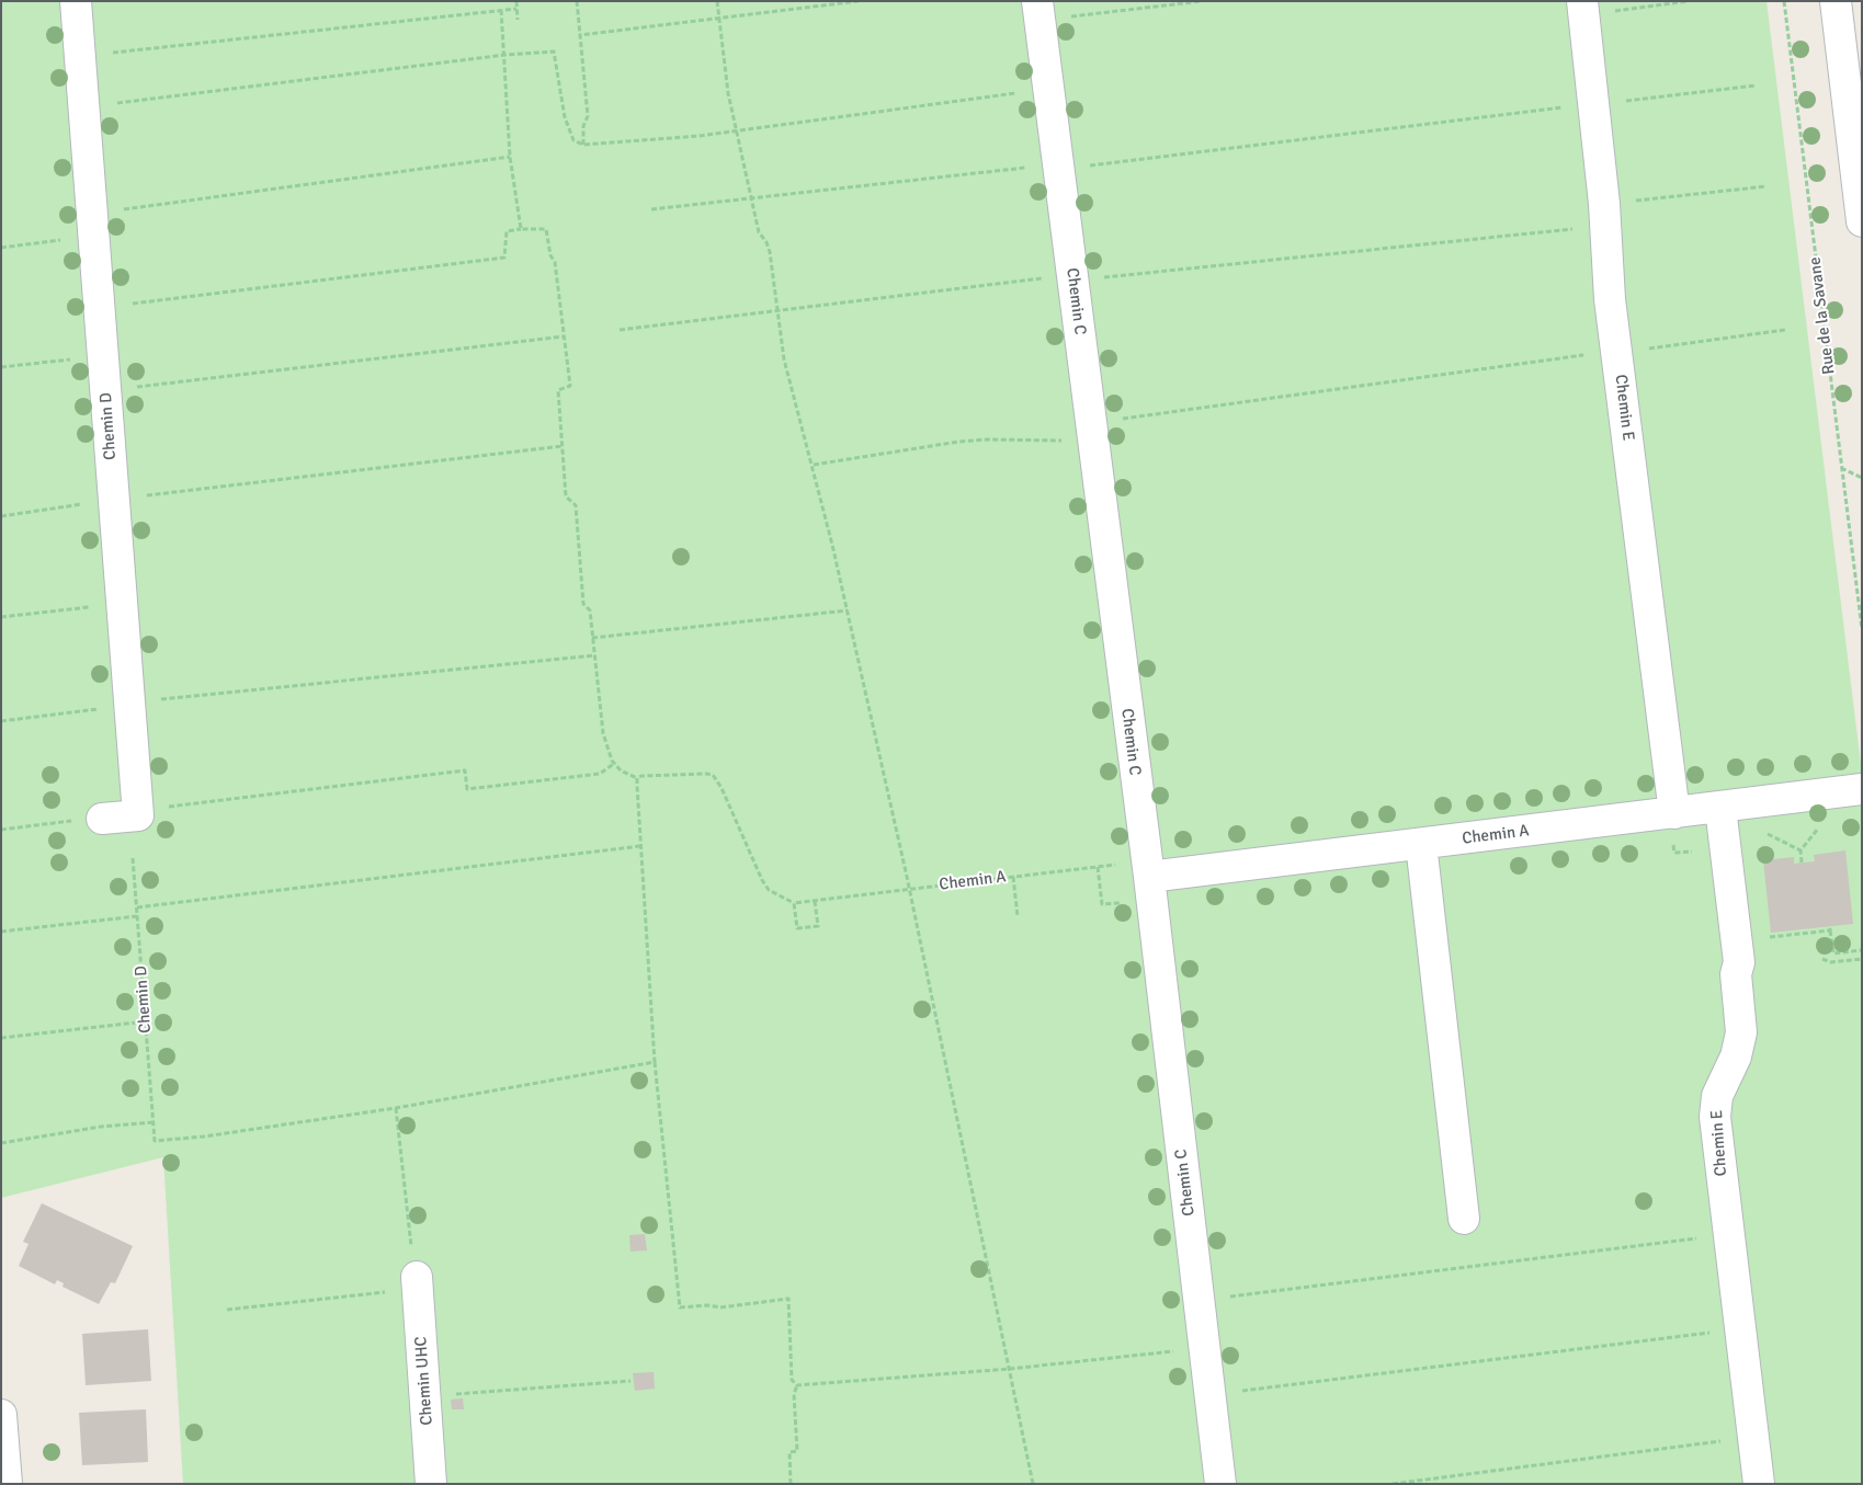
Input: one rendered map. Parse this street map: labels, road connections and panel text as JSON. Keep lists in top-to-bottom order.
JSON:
{
  "streets": {
    "street": [
      "Chemin C",
      "Chemin E",
      "Chemin D",
      "Chemin A",
      "Chemin UHC"
    ],
    "path": ["Rue de la Savane"]
  },
  "crossings": [
    ["Chemin C", "Chemin A"],
    ["Chemin E", "Chemin A"]
  ]
}
